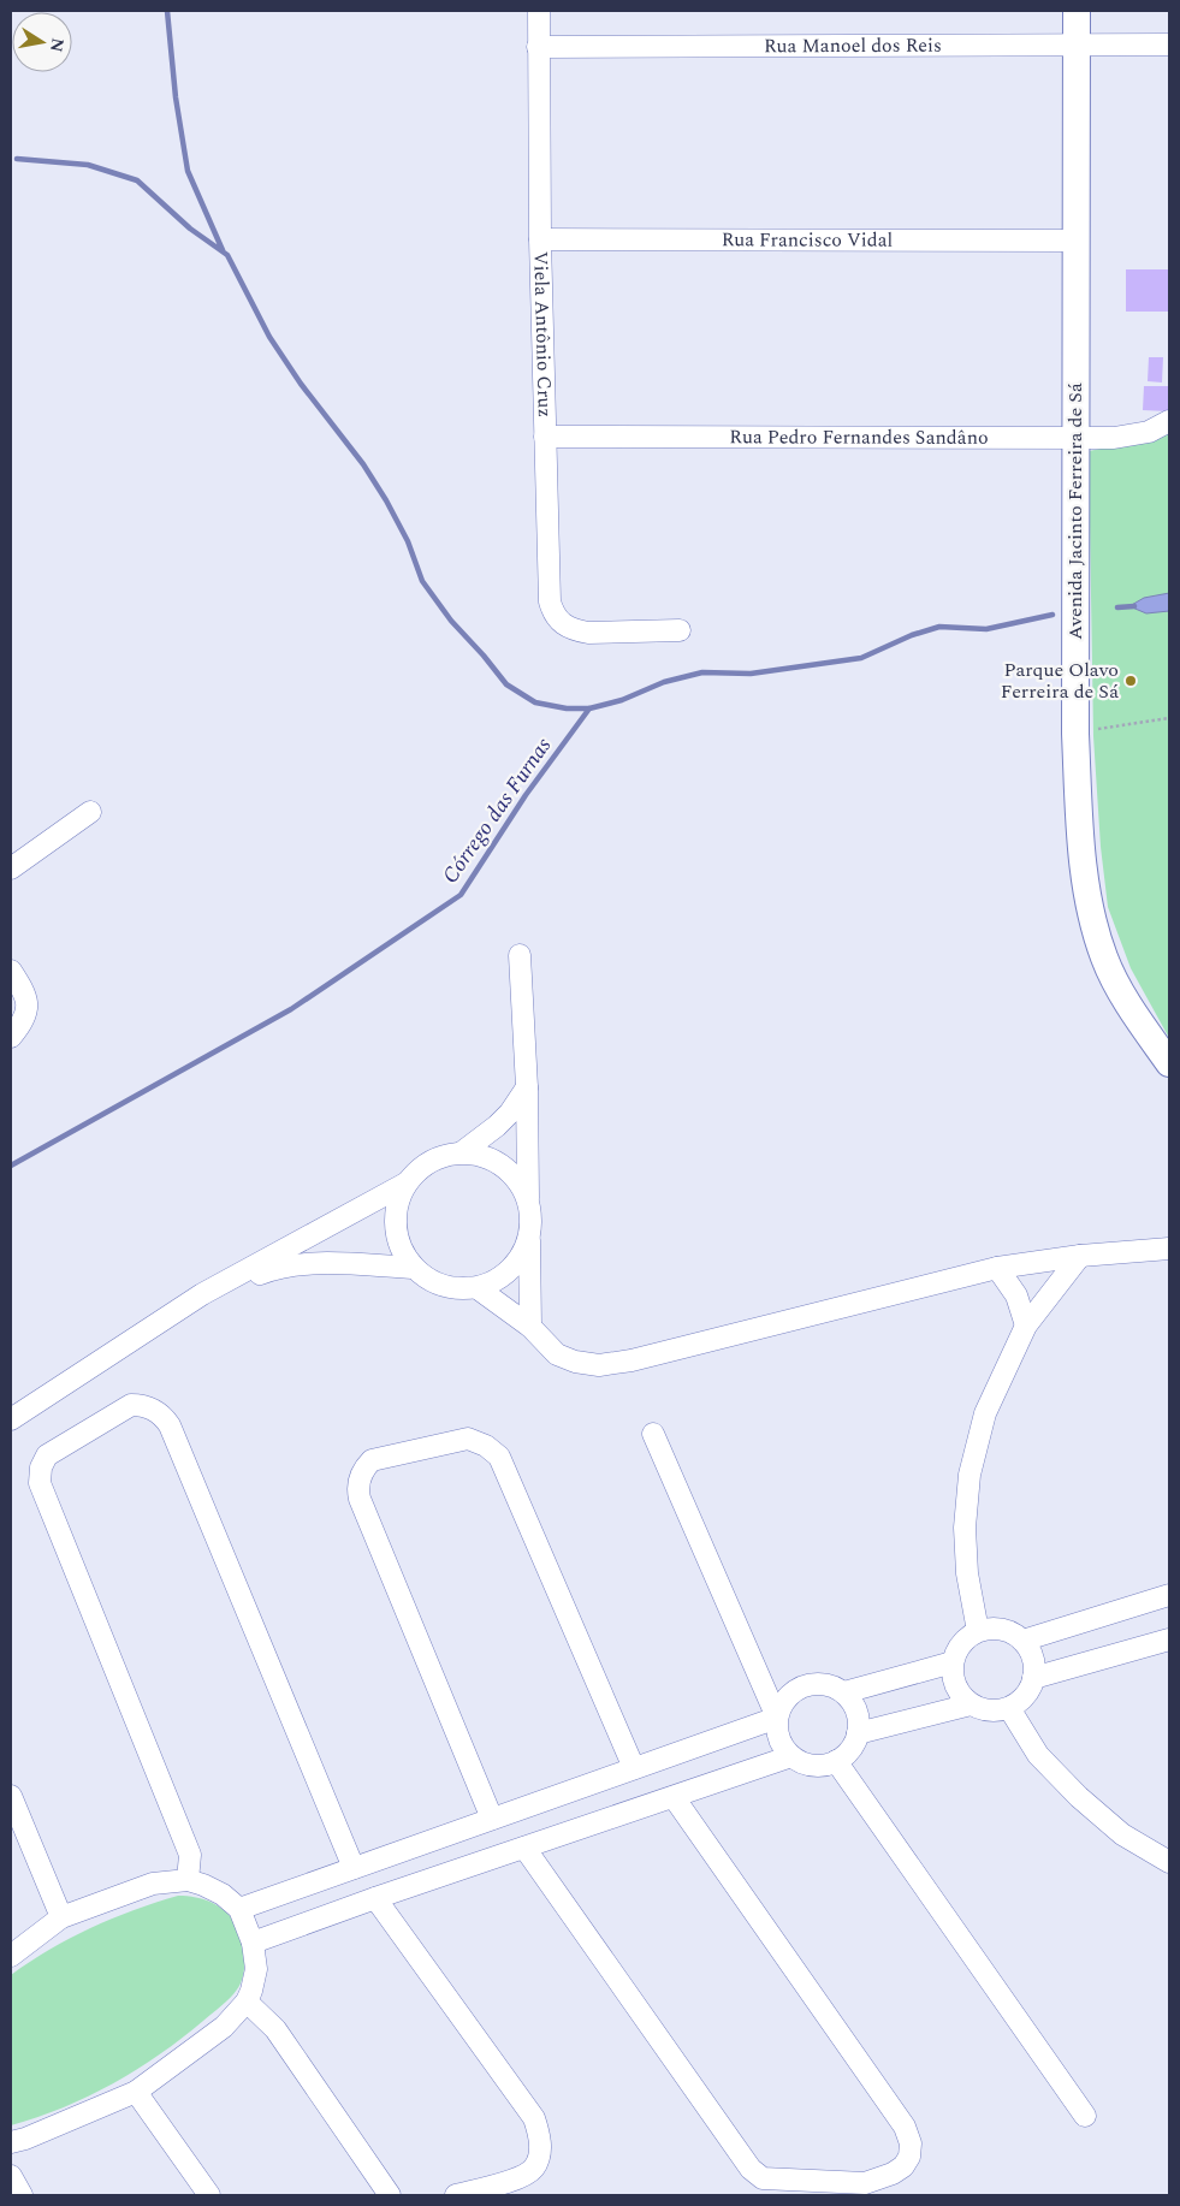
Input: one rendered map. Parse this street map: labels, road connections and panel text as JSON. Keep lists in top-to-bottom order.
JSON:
{
  "streets": {
    "main road": ["Avenida Jacinto Ferreira de Sá"],
    "street": [
      "Rua Manoel dos Reis",
      "Rua Francisco Vidal",
      "Viela Antônio Cruz",
      "Rua Pedro Fernandes Sandâno"
    ]
  },
  "crossings": [
    ["Rua Manoel dos Reis", "Viela Antônio Cruz"],
    ["Rua Manoel dos Reis", "Avenida Jacinto Ferreira de Sá"],
    ["Rua Francisco Vidal", "Viela Antônio Cruz"],
    ["Rua Francisco Vidal", "Avenida Jacinto Ferreira de Sá"],
    ["Viela Antônio Cruz", "Rua Pedro Fernandes Sandâno"],
    ["Rua Pedro Fernandes Sandâno", "Avenida Jacinto Ferreira de Sá"]
  ],
  "water": ["Córrego das Furnas"],
  "places": ["Parque Olavo Ferreira de Sá"],
  "north": "right"
}
